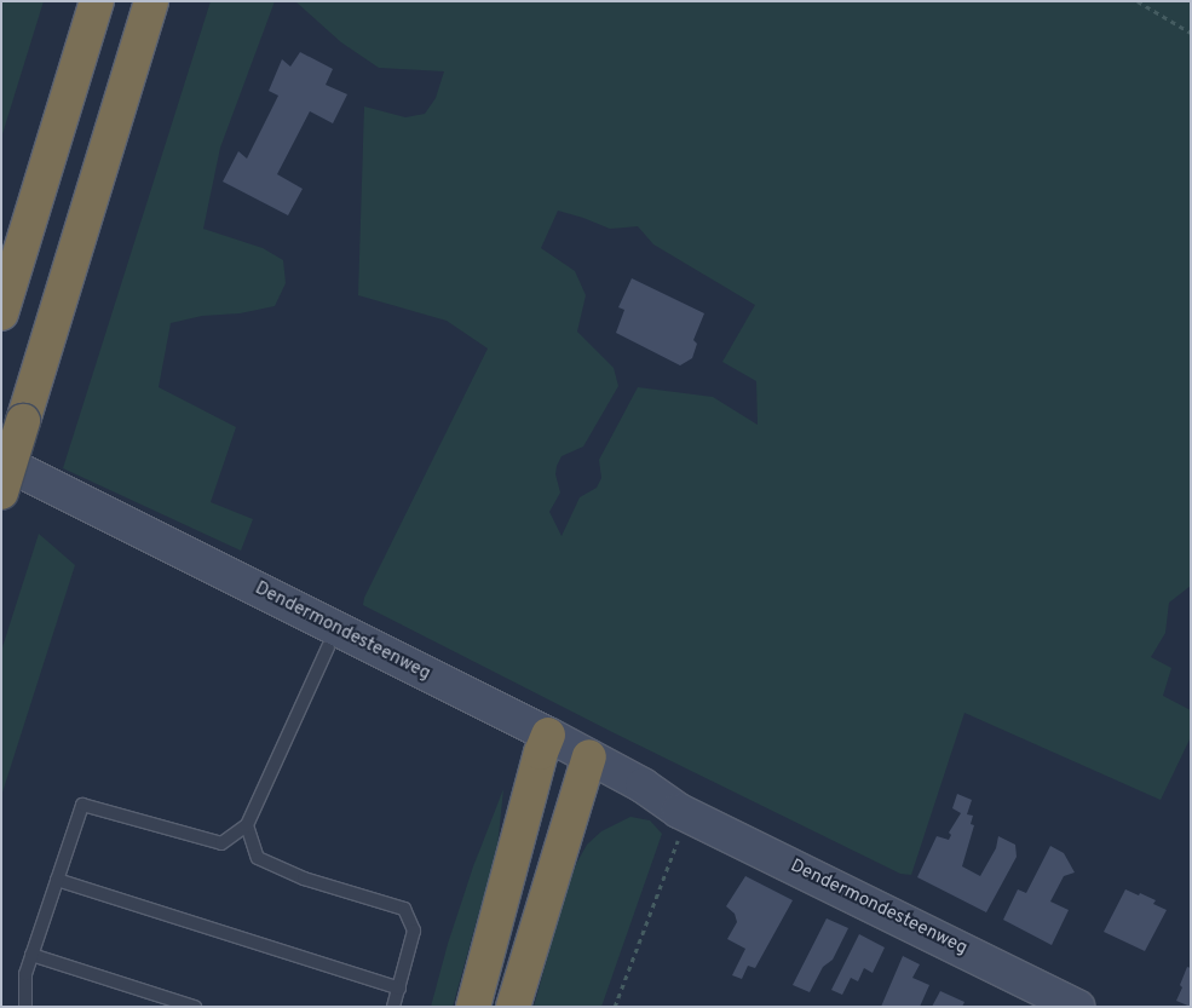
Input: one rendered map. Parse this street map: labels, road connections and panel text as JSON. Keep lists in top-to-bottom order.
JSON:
{
  "streets": {
    "main road": ["Dendermondesteenweg"]
  }
}
